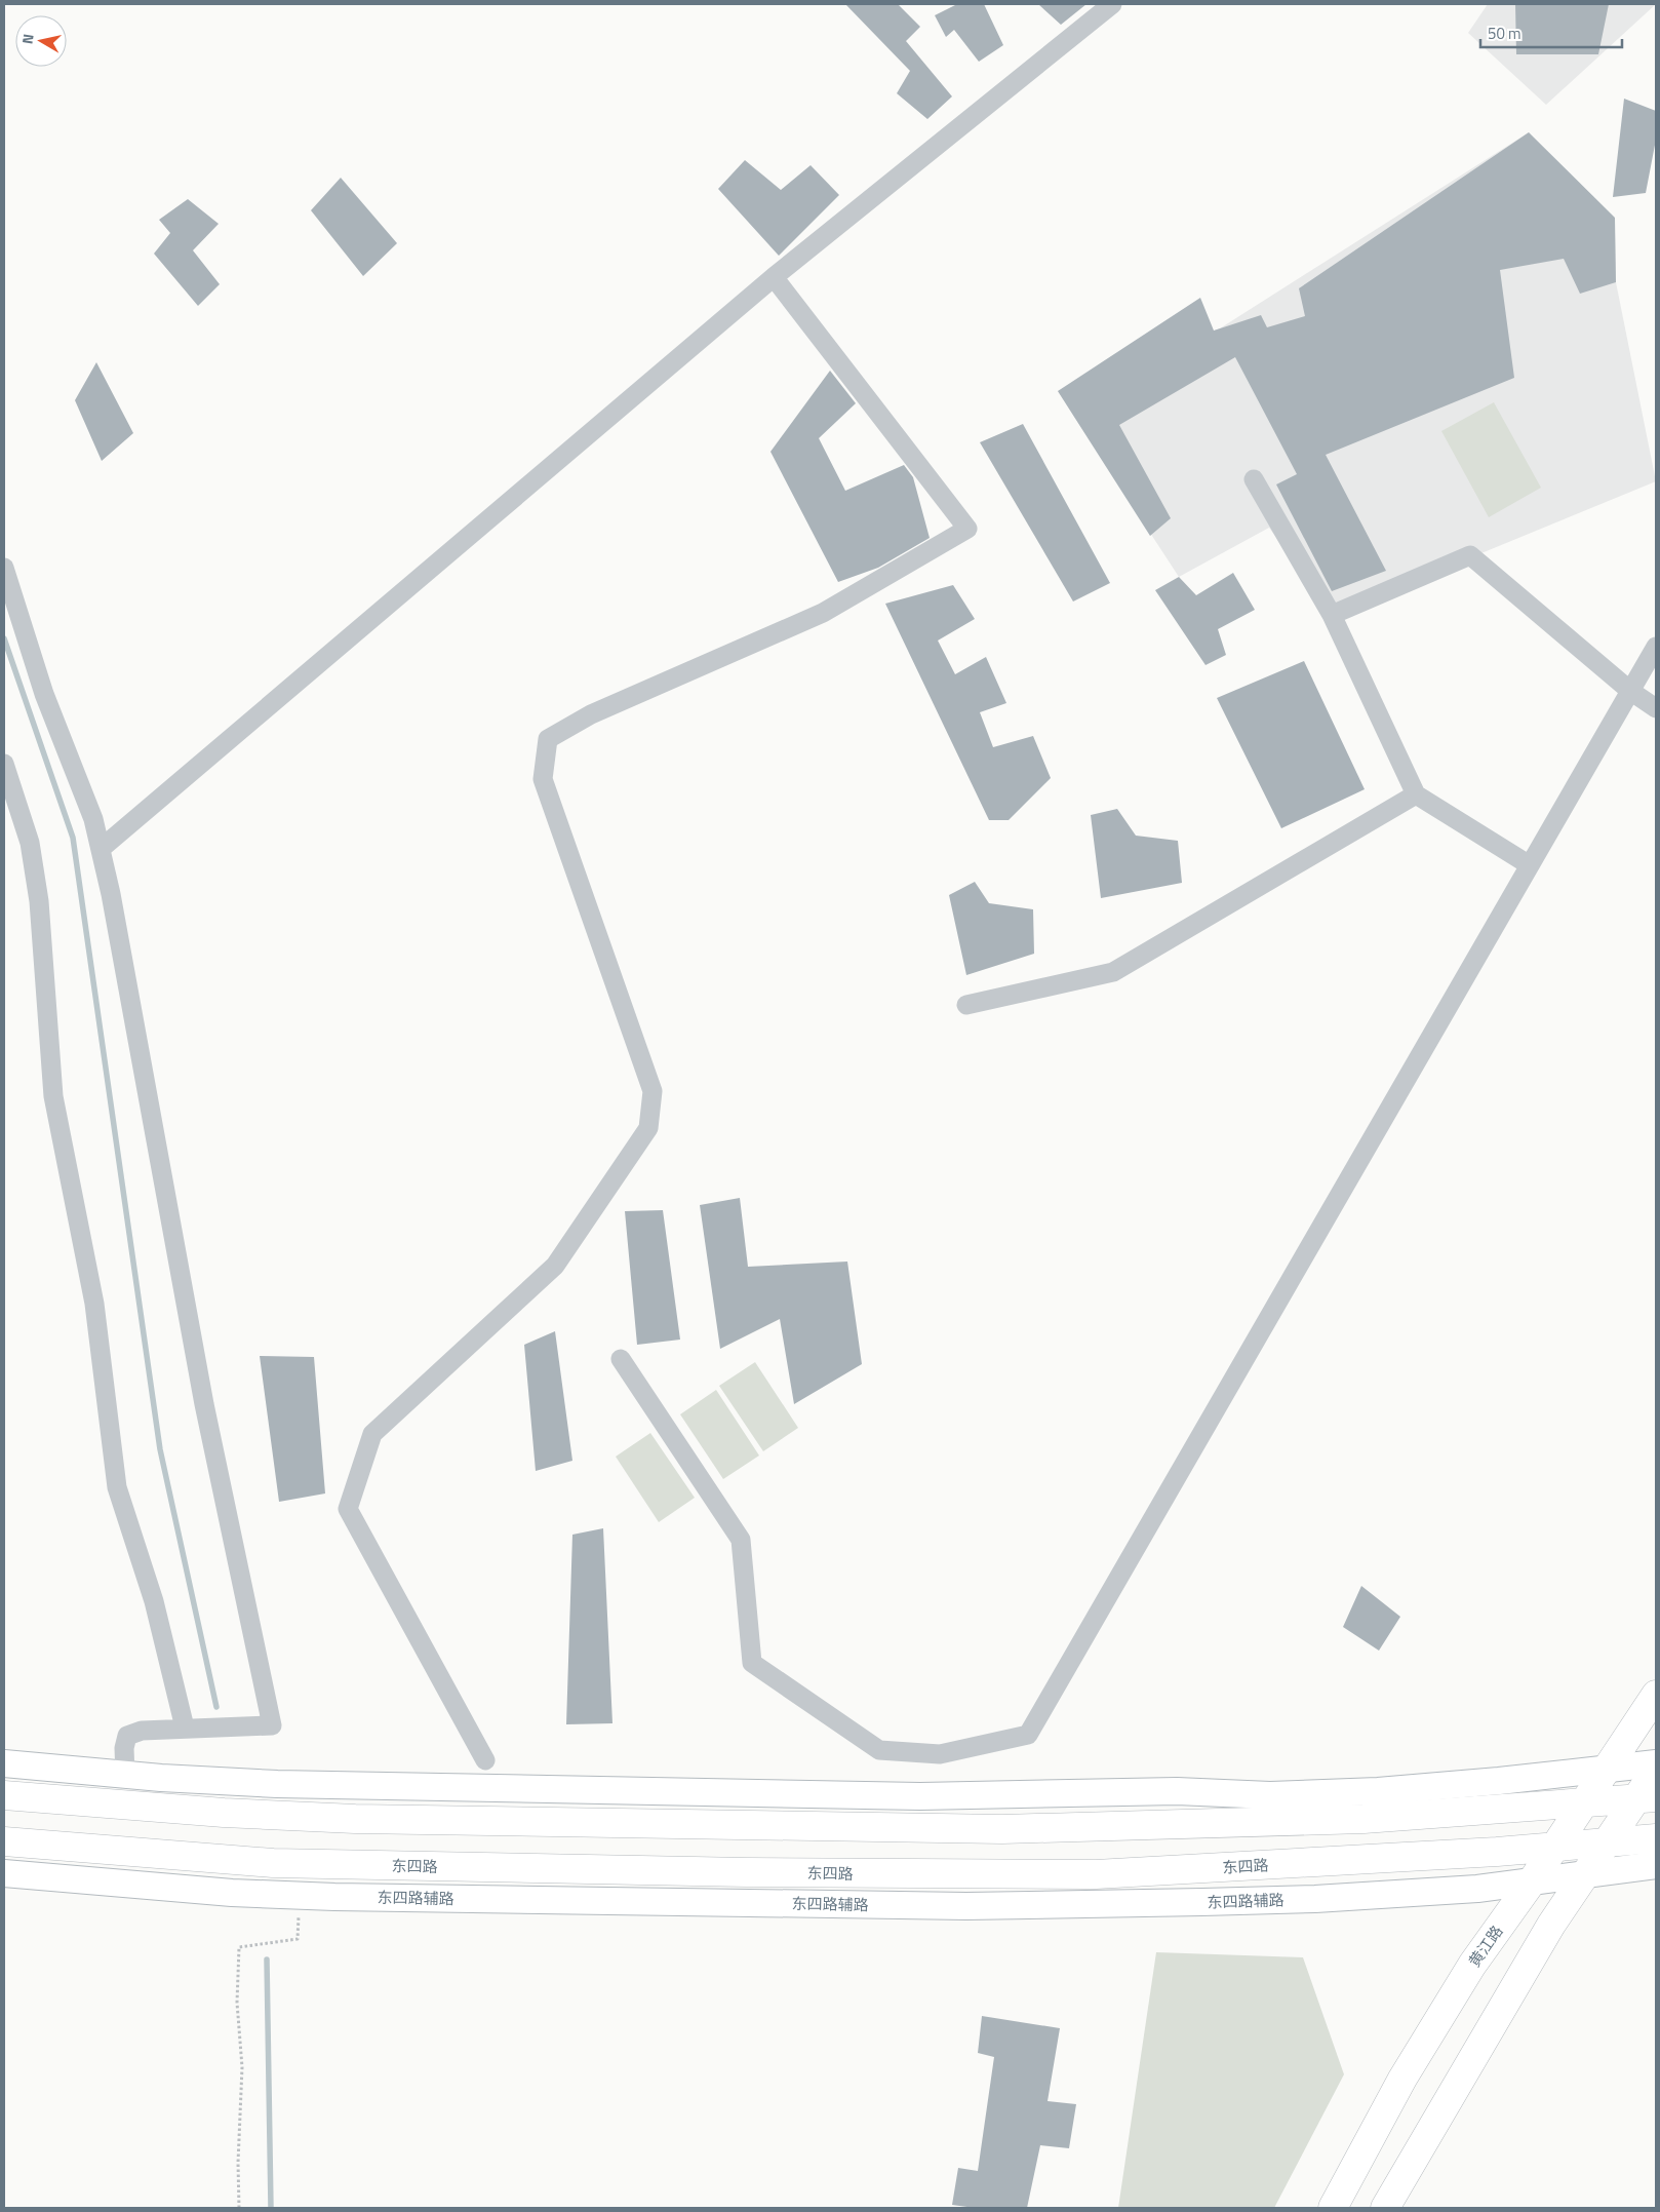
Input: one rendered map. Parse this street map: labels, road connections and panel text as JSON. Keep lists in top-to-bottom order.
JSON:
{
  "streets": {
    "main road": ["东四路", "东四路辅路", "黄江路"]
  },
  "crossings": [
    ["东四路", "黄江路"],
    ["东四路辅路", "黄江路"]
  ],
  "scale_bar": "50 m",
  "north": "left"
}
